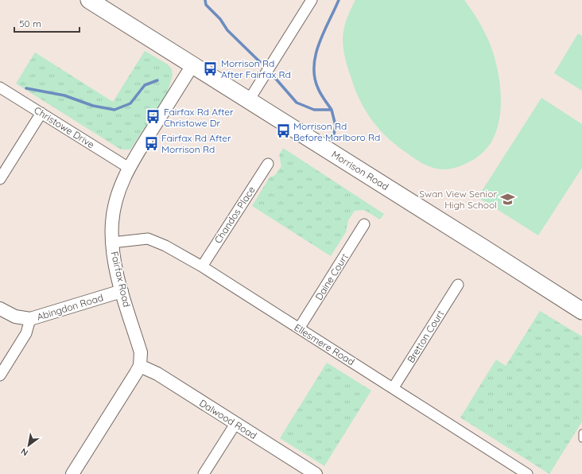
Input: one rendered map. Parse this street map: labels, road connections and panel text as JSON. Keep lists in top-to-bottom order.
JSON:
{
  "streets": {
    "main road": ["Morrison Road"],
    "street": [
      "Christowe Drive",
      "Chandos Place",
      "Daine Court",
      "Fairfax Road",
      "Abingdon Road",
      "Bretton Court",
      "Ellesmere Road",
      "Dalwood Road"
    ]
  },
  "crossings": [
    ["Christowe Drive", "Fairfax Road"],
    ["Morrison Road", "Fairfax Road"],
    ["Chandos Place", "Ellesmere Road"],
    ["Daine Court", "Ellesmere Road"],
    ["Fairfax Road", "Abingdon Road"],
    ["Fairfax Road", "Ellesmere Road"],
    ["Fairfax Road", "Dalwood Road"],
    ["Bretton Court", "Ellesmere Road"]
  ],
  "places": {
    "bus stop": [
      "Morrison Rd After Fairfax Rd",
      "Fairfax Rd After Christowe Dr",
      "Morrison Rd Before Marlboro Rd",
      "Fairfax Rd After Morrison Rd"
    ],
    "school or university": ["Swan View Senior High School"]
  },
  "scale_bar": "50 m",
  "north": "bottom left"
}
